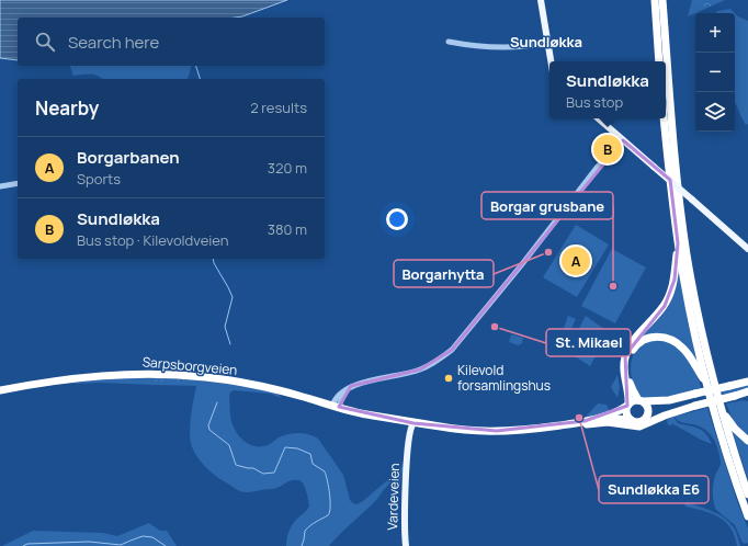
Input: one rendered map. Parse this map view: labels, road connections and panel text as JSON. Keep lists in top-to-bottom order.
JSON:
{
  "streets": {
    "highway": ["Sarpsborgveien"],
    "main road": ["Vardeveien"]
  },
  "crossings": [
    ["Sarpsborgveien", "Vardeveien"]
  ],
  "districts": ["Sundløkka"],
  "places": [
    "Borgarhytta",
    "Borgar grusbane",
    "St. Mikael",
    "Kilevold forsamlingshus",
    "Sundløkka E6"
  ],
  "page": {
    "map_buttons": ["+", "−"],
    "search": "Search here",
    "popup": ["Sundløkka", "Bus stop"],
    "heading": ["Nearby", "2 results"],
    "pins": ["B", "A"],
    "list": [
      {
        "mark": "A",
        "name": "Borgarbanen",
        "note": "Sports",
        "value": "320 m"
      },
      {
        "mark": "B",
        "name": "Sundløkka",
        "note": "Bus stop · Kilevoldveien",
        "value": "380 m"
      }
    ]
  }
}
